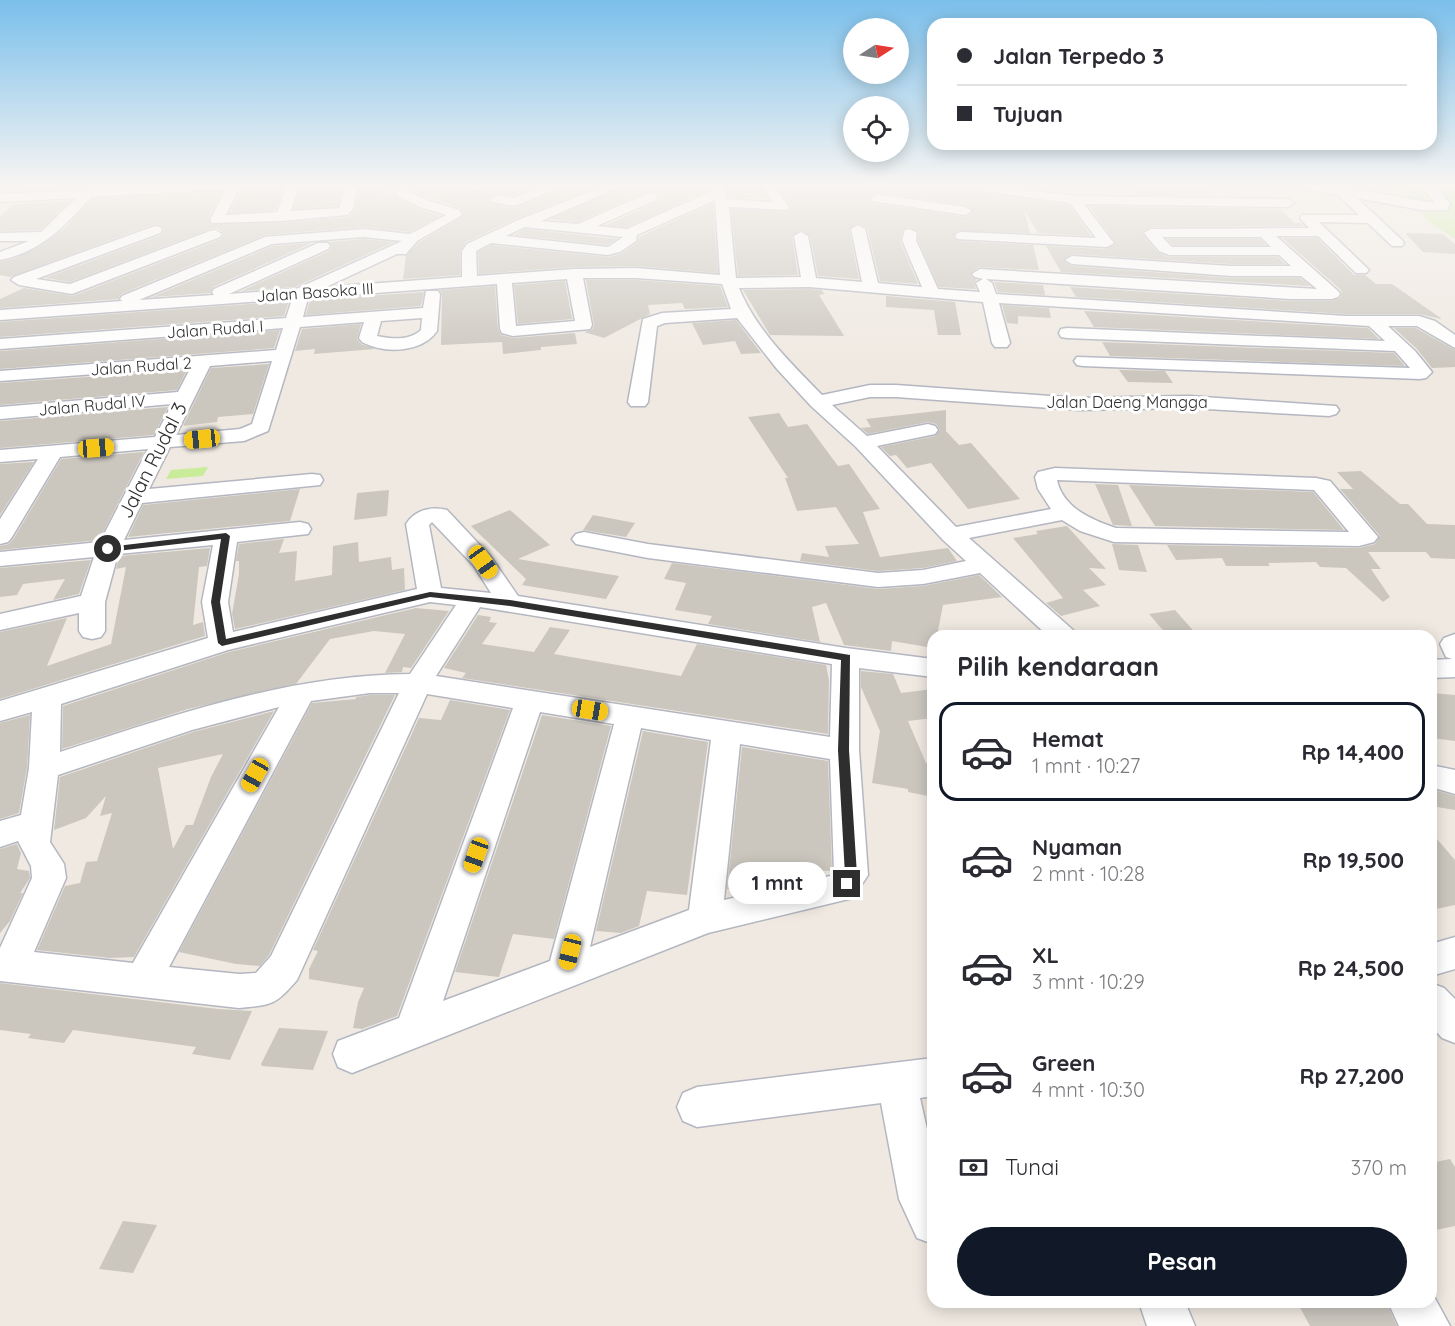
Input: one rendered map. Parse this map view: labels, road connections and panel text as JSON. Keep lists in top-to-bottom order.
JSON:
{
  "streets": {
    "street": [
      "Jalan Basoka III",
      "Jalan Rudal I",
      "Jalan Rudal 2",
      "Jalan Daeng Mangga",
      "Jalan Rudal IV",
      "Jalan Rudal 3"
    ]
  },
  "crossings": [
    ["Jalan Rudal 2", "Jalan Rudal 3"],
    ["Jalan Rudal IV", "Jalan Rudal 3"]
  ],
  "north": "right",
  "page": {
    "banner": ["Jalan Terpedo 3", "Tujuan"],
    "heading": "Pilih kendaraan",
    "list": [
      {
        "name": "Hemat",
        "note": "1 mnt · 10:27",
        "value": "Rp 14,400"
      },
      {
        "name": "Nyaman",
        "note": "2 mnt · 10:28",
        "value": "Rp 19,500"
      },
      {
        "name": "XL",
        "note": "3 mnt · 10:29",
        "value": "Rp 24,500"
      },
      {
        "name": "Green",
        "note": "4 mnt · 10:30",
        "value": "Rp 27,200"
      }
    ],
    "bubble": "1 mnt",
    "pay": ["Tunai", "370 m"],
    "buttons": "Pesan"
  }
}
